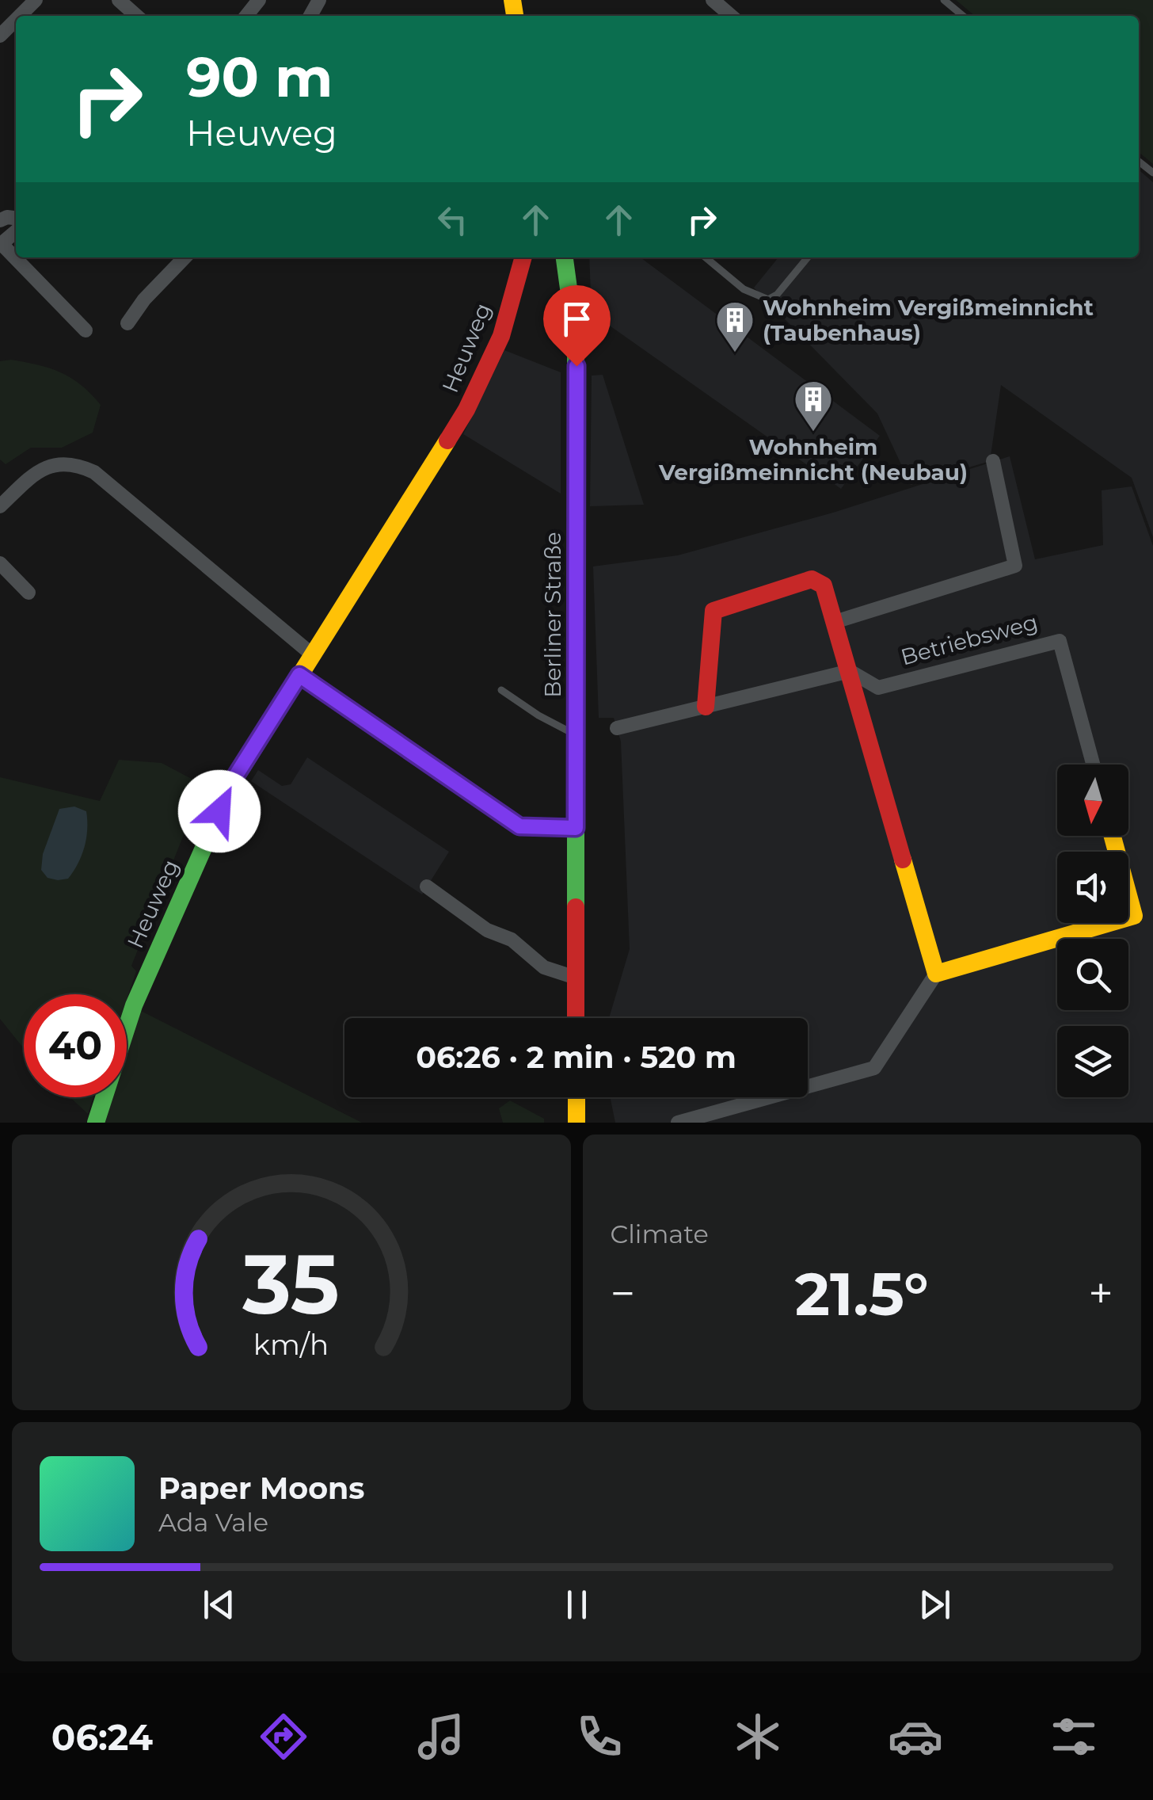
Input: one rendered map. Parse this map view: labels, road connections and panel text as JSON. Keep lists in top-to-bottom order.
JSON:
{
  "streets": {
    "street": ["Heuweg", "Berliner Straße", "Betriebsweg"]
  },
  "places": {
    "building": ["Wohnheim Vergißmeinnicht (Taubenhaus)", "Wohnheim Vergißmeinnicht (Neubau)"]
  },
  "north": "bottom",
  "page": {
    "turn": ["90 m", "Heuweg"],
    "limit": "40",
    "trip": "06:26 · 2 min · 520 m",
    "tile": "Climate",
    "heat": ["−", "21.5°", "+"],
    "song": ["Paper Moons", "Ada Vale"],
    "tabs": "06:24",
    "gauge": ["35", "km/h"]
  }
}
